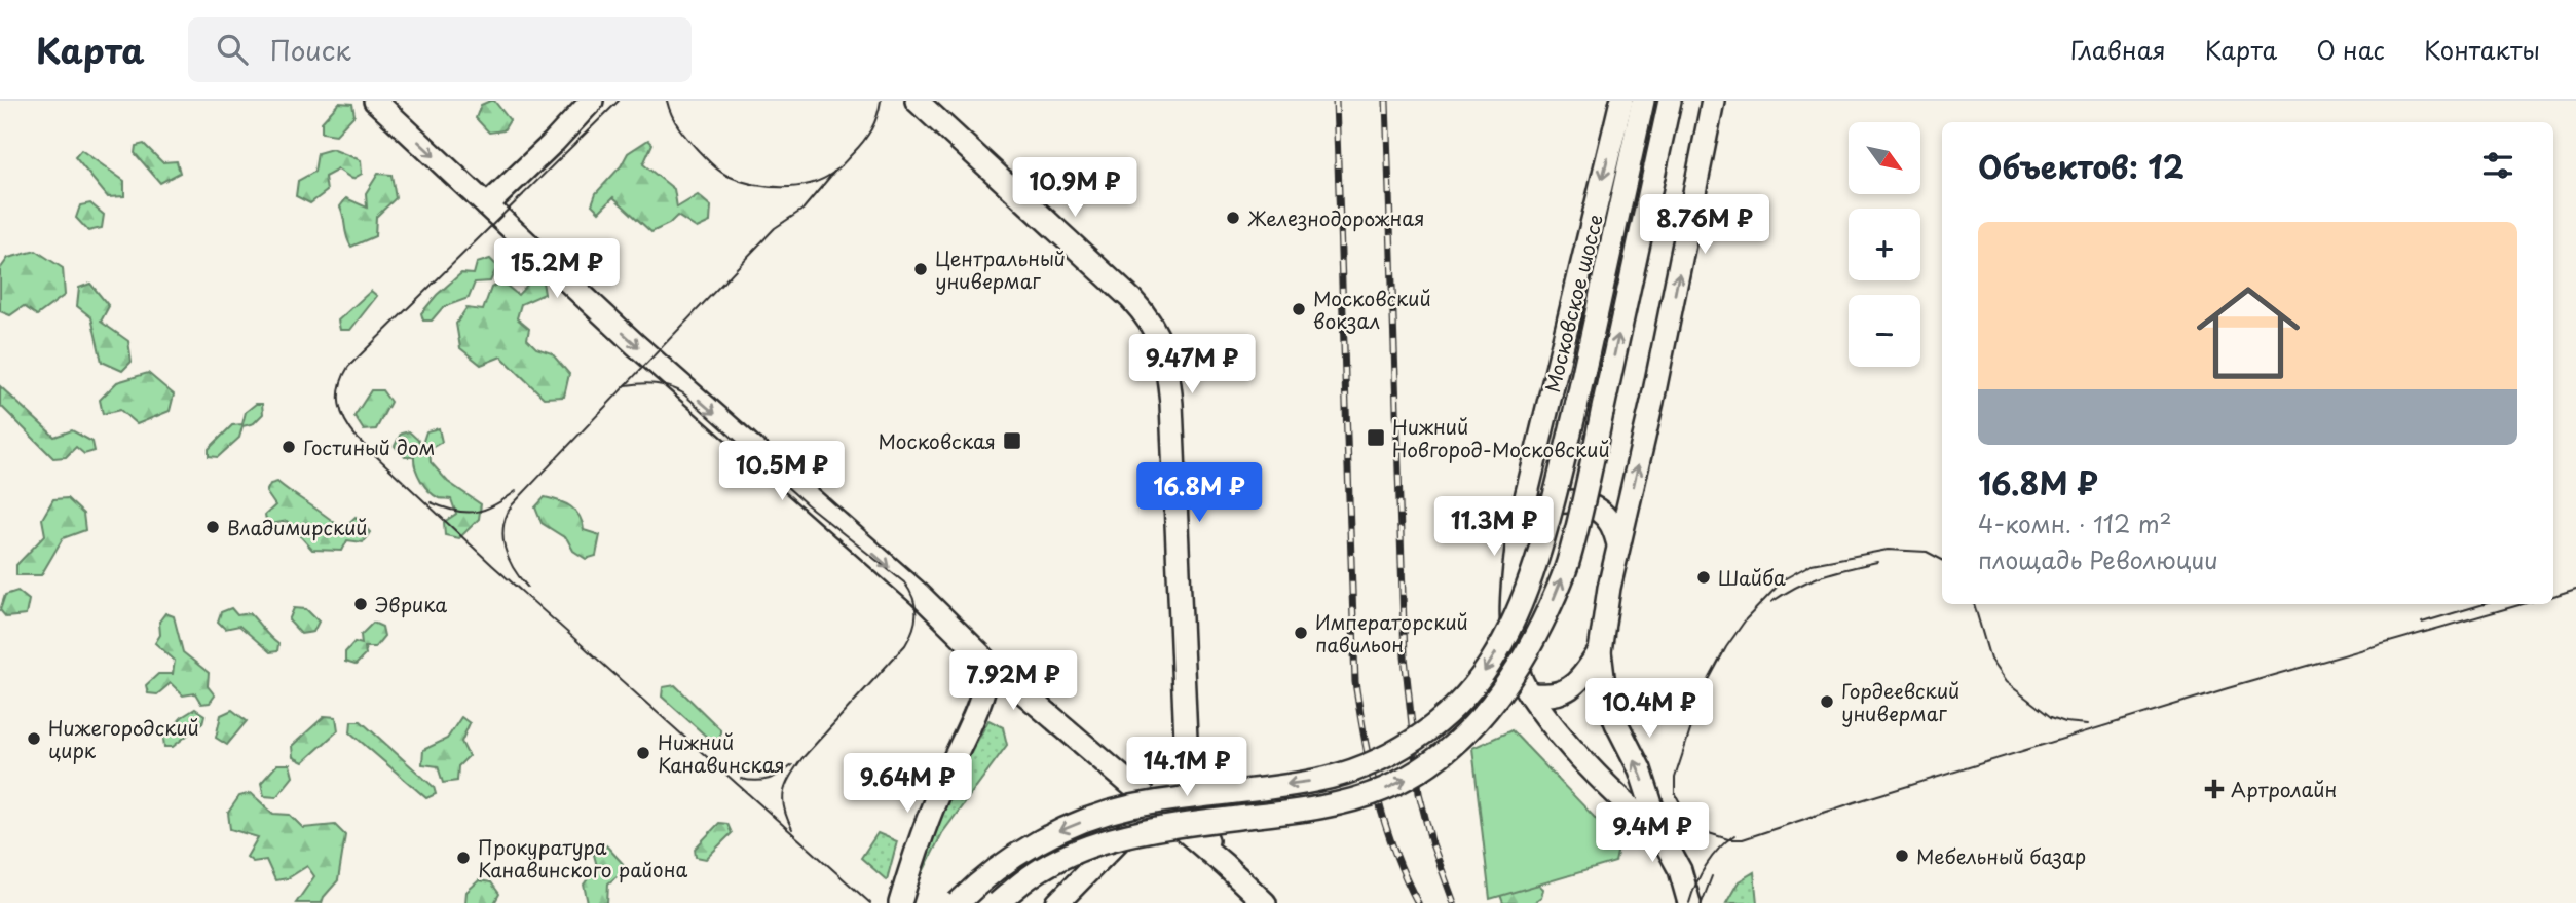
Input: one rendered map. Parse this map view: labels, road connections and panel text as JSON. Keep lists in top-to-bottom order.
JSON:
{
  "streets": {
    "main road": ["Московское шоссе"]
  },
  "places": {
    "other": [
      "Железнодорожная",
      "Центральный универмаг",
      "Московский вокзал",
      "Гостиный дом",
      "Владимирский",
      "Шайба",
      "Эврика",
      "Императорский павильон",
      "Гордеевский универмаг",
      "Нижегородский цирк",
      "Нижний Канавинская",
      "Мебельный базар",
      "Прокуратура Канавинского района"
    ],
    "transit": ["Нижний Новгород-Московский", "Московская"],
    "health": ["Артролайн"]
  },
  "north": "bottom right",
  "page": {
    "header": "Карта",
    "search": "Поиск",
    "nav": [
      "Главная",
      "Карта",
      "О нас",
      "Контакты"
    ],
    "map_buttons": ["+", "−"],
    "heading": "Объектов: 12",
    "price": [
      "10.9M ₽",
      "8.76M ₽",
      "15.2M ₽",
      "9.47M ₽",
      "10.5M ₽",
      "16.8M ₽",
      "11.3M ₽",
      "7.92M ₽",
      "10.4M ₽",
      "14.1M ₽",
      "9.64M ₽",
      "9.4M ₽"
    ],
    "list": [
      {
        "name": "16.8M ₽",
        "note": "4-комн. · 112 m² · площадь Революции"
      }
    ]
  }
}
